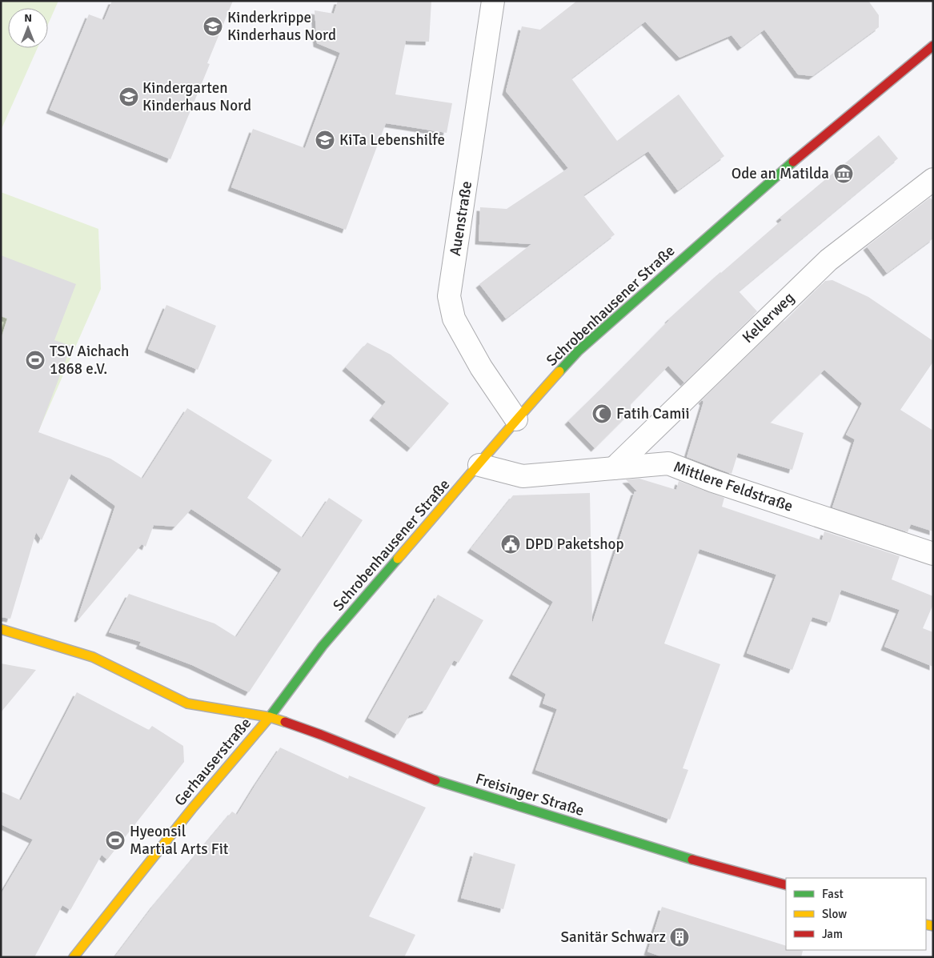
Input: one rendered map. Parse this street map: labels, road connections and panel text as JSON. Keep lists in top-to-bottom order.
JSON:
{
  "streets": {
    "main road": ["Schrobenhausener Straße", "Gerhauserstraße", "Freisinger Straße"],
    "street": ["Auenstraße", "Kellerweg", "Mittlere Feldstraße"]
  },
  "crossings": [
    ["Auenstraße", "Schrobenhausener Straße"],
    ["Schrobenhausener Straße", "Mittlere Feldstraße"],
    ["Schrobenhausener Straße", "Gerhauserstraße"],
    ["Schrobenhausener Straße", "Freisinger Straße"],
    ["Kellerweg", "Mittlere Feldstraße"],
    ["Gerhauserstraße", "Freisinger Straße"]
  ],
  "places": {
    "school or university": ["Kinderkrippe Kinderhaus Nord", "Kindergarten Kinderhaus Nord", "KiTa Lebenshilfe"],
    "museum": ["Ode an Matilda"],
    "sports": ["TSV Aichach 1868 e.V.", "Hyeonsil Martial Arts Fit"],
    "mosque": ["Fatih Camii"],
    "public building": ["DPD Paketshop"],
    "building": ["Sanitär Schwarz"]
  },
  "legend": ["Fast", "Slow", "Jam"],
  "north": "top"
}
